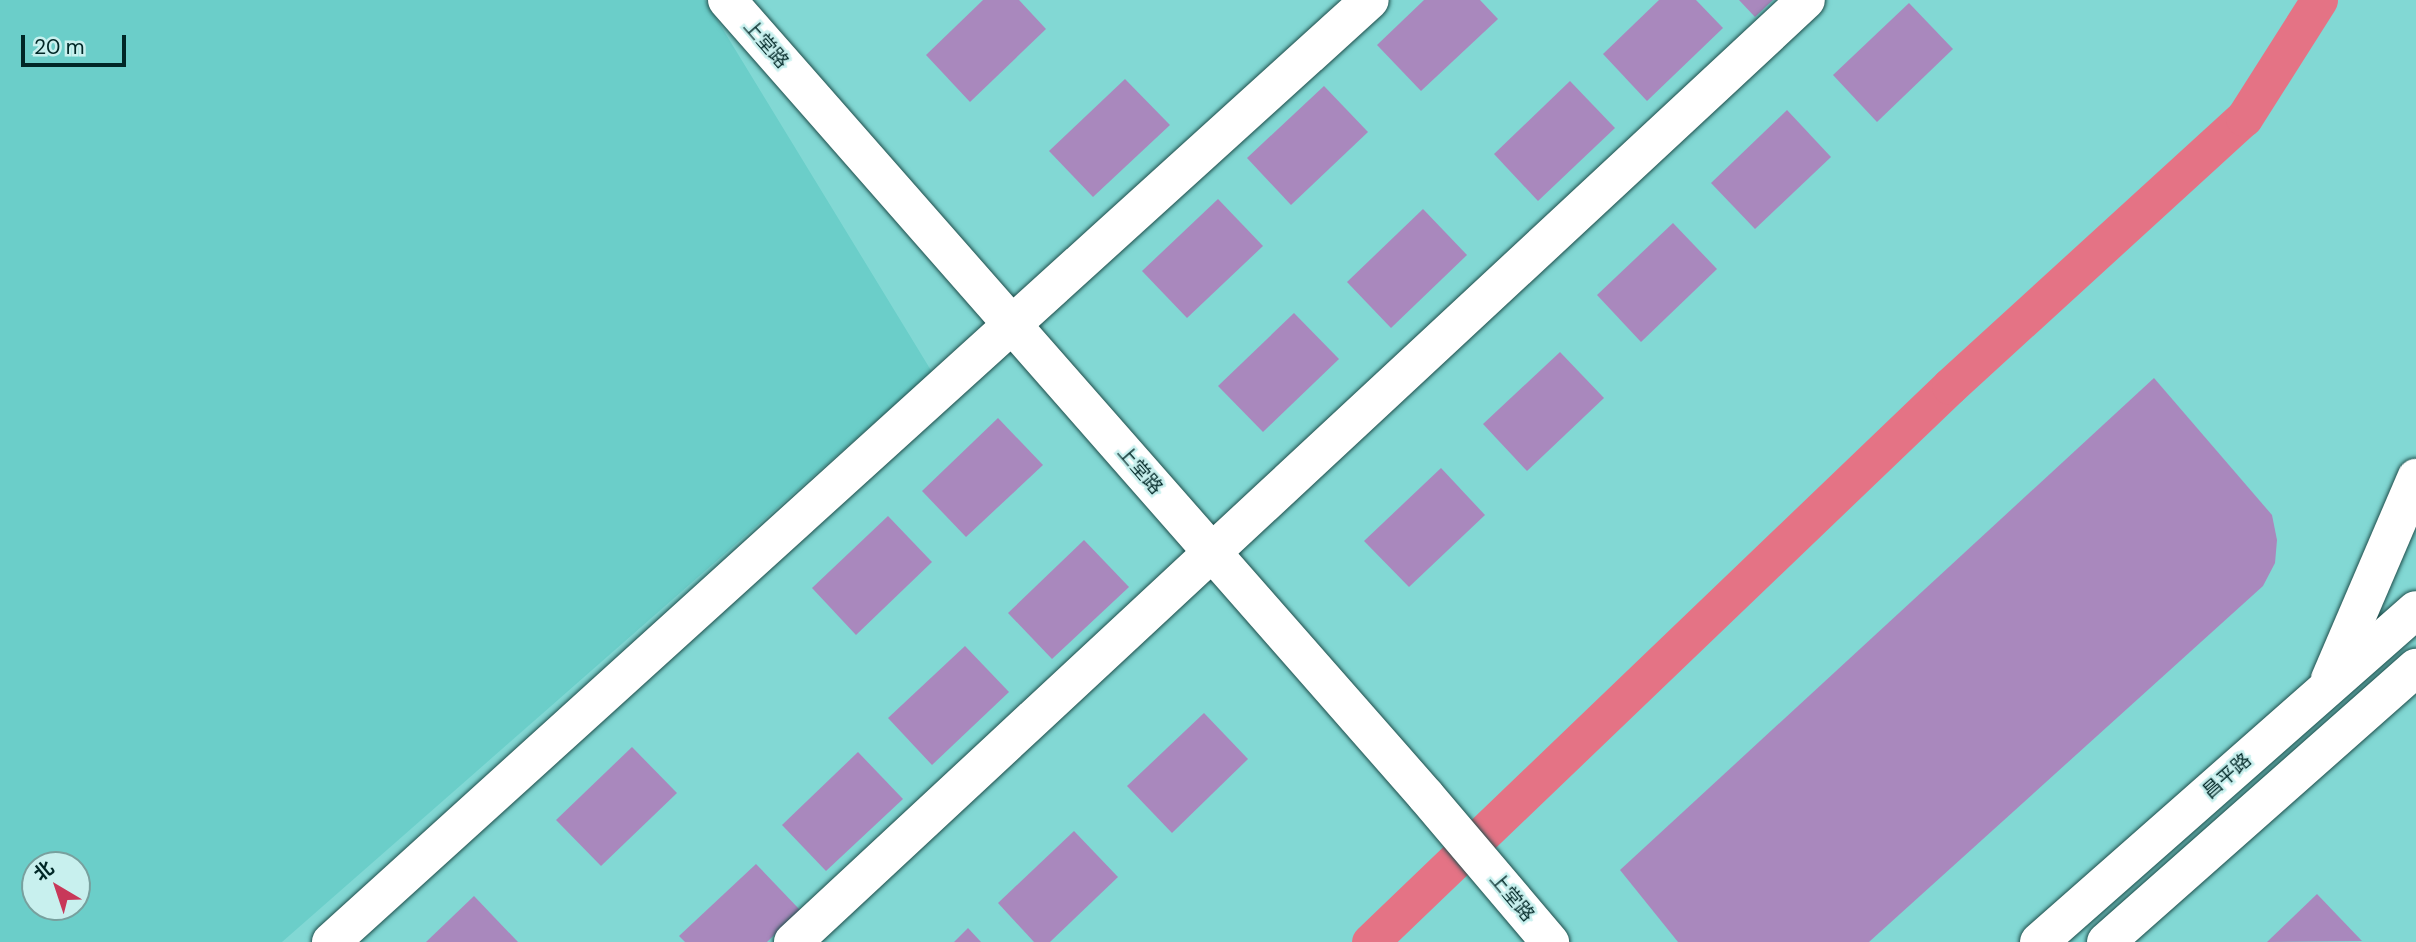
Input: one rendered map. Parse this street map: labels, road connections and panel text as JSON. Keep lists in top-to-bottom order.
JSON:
{
  "streets": {
    "street": ["上堂路", "昌平路"]
  },
  "scale_bar": "20 m",
  "north": "top left"
}
